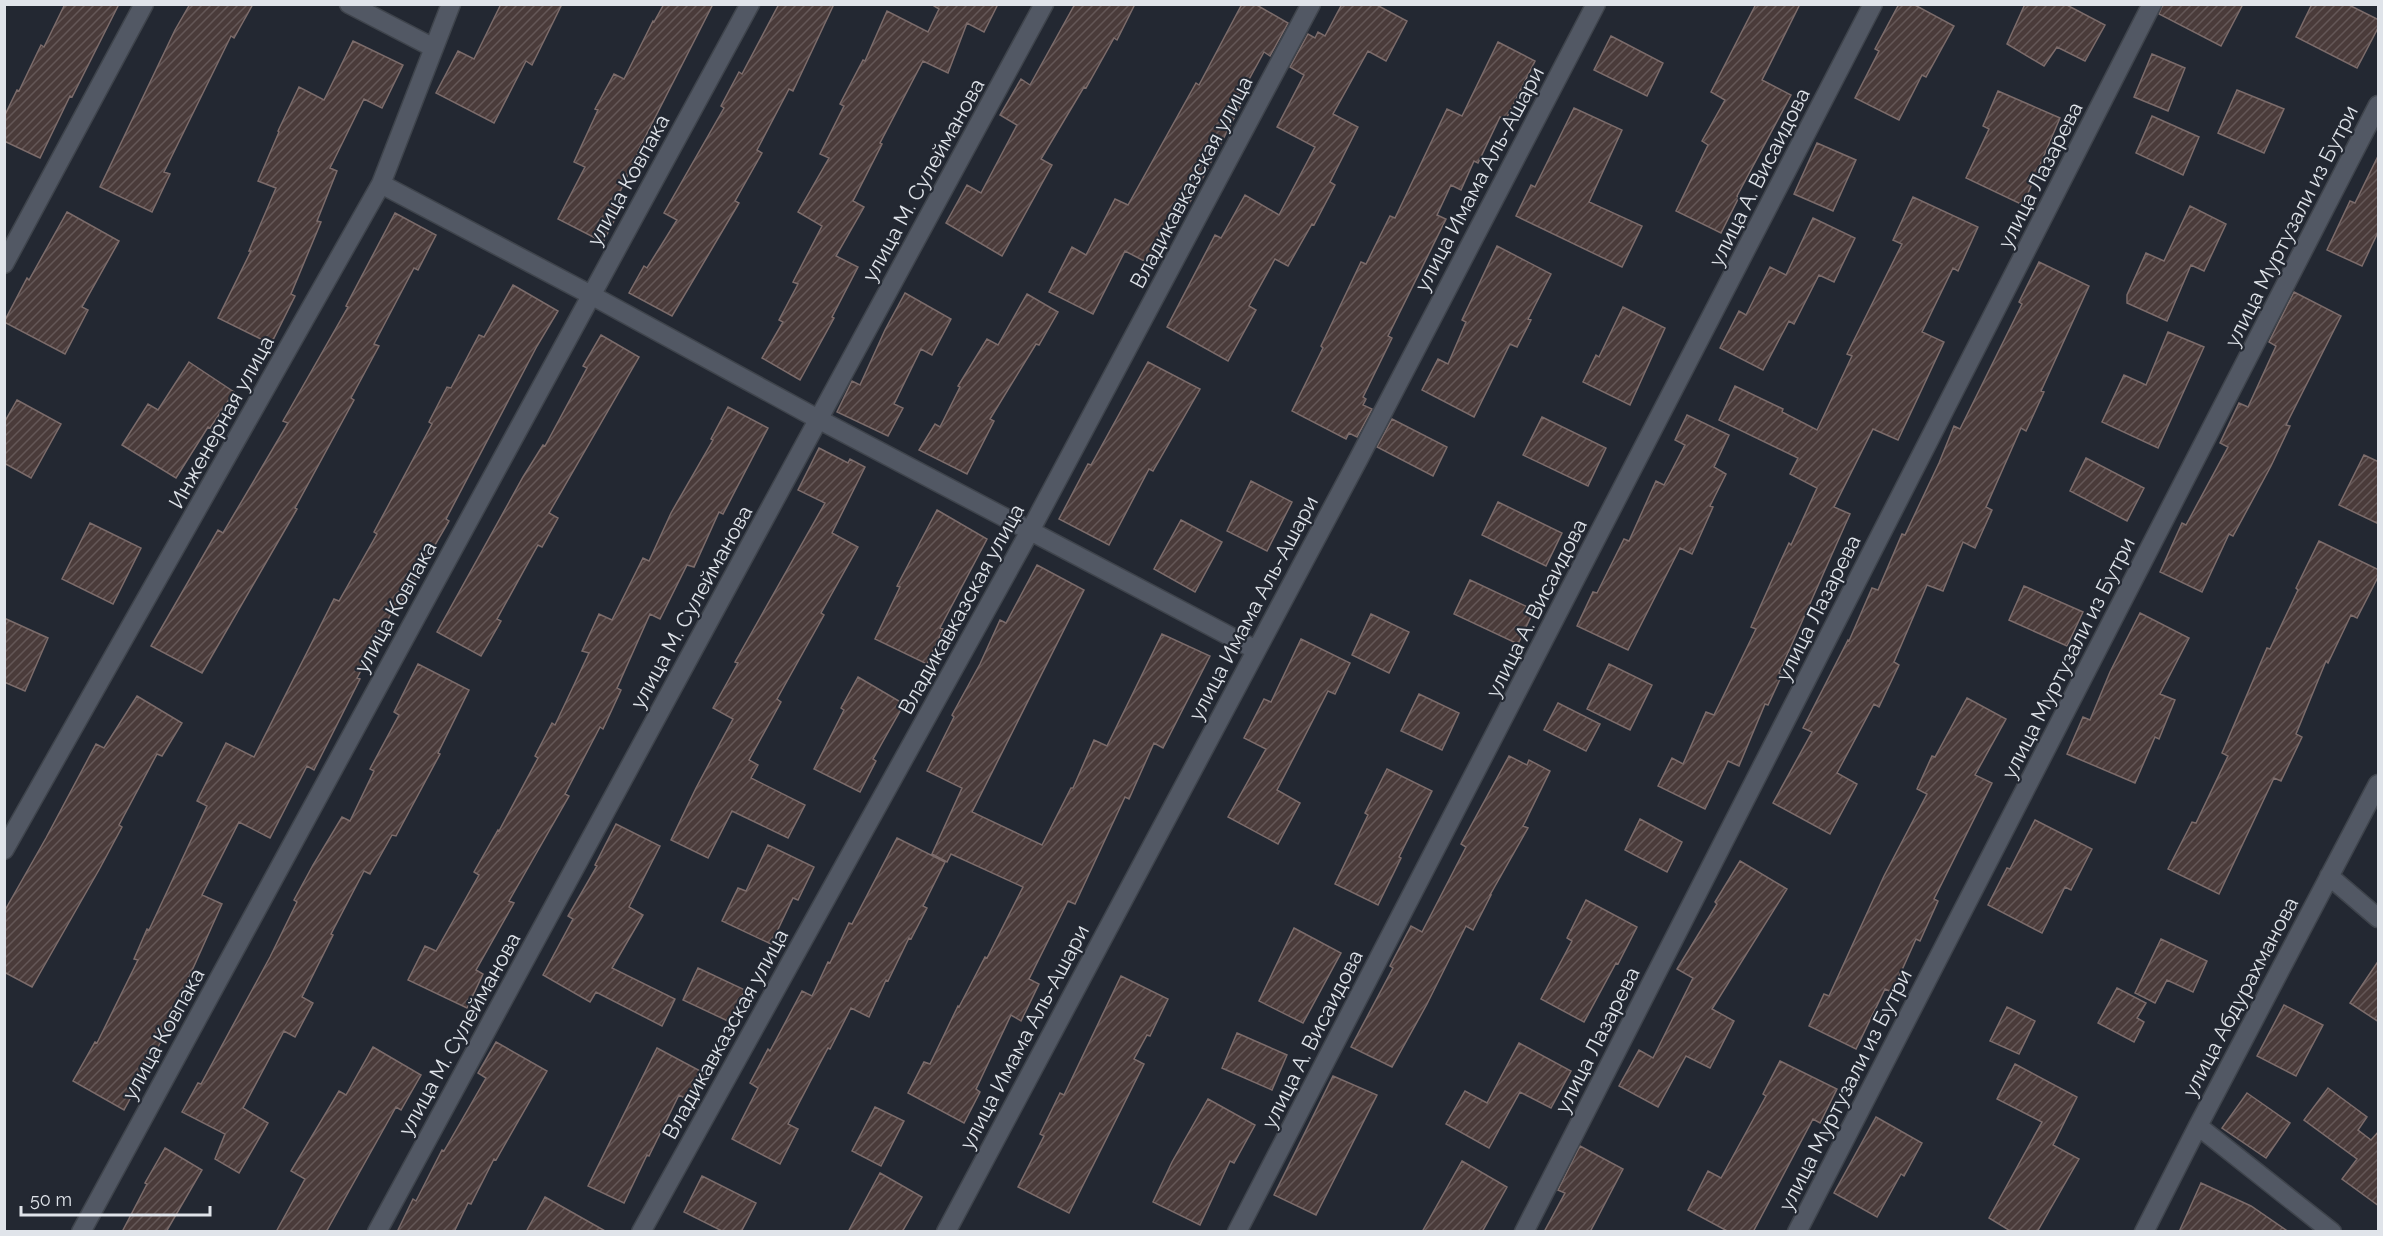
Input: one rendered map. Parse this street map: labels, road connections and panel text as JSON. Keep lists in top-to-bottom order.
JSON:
{
  "streets": {
    "street": [
      "улица Лазарева",
      "улица А. Висаидова",
      "улица Имама Аль-Ашари",
      "улица Ковпака",
      "улица М. Сулейманова",
      "Владикавказская улица",
      "улица Муртузали из Бутри",
      "Инженерная улица",
      "улица Абдурахманова"
    ]
  },
  "scale_bar": "50 m"
}
